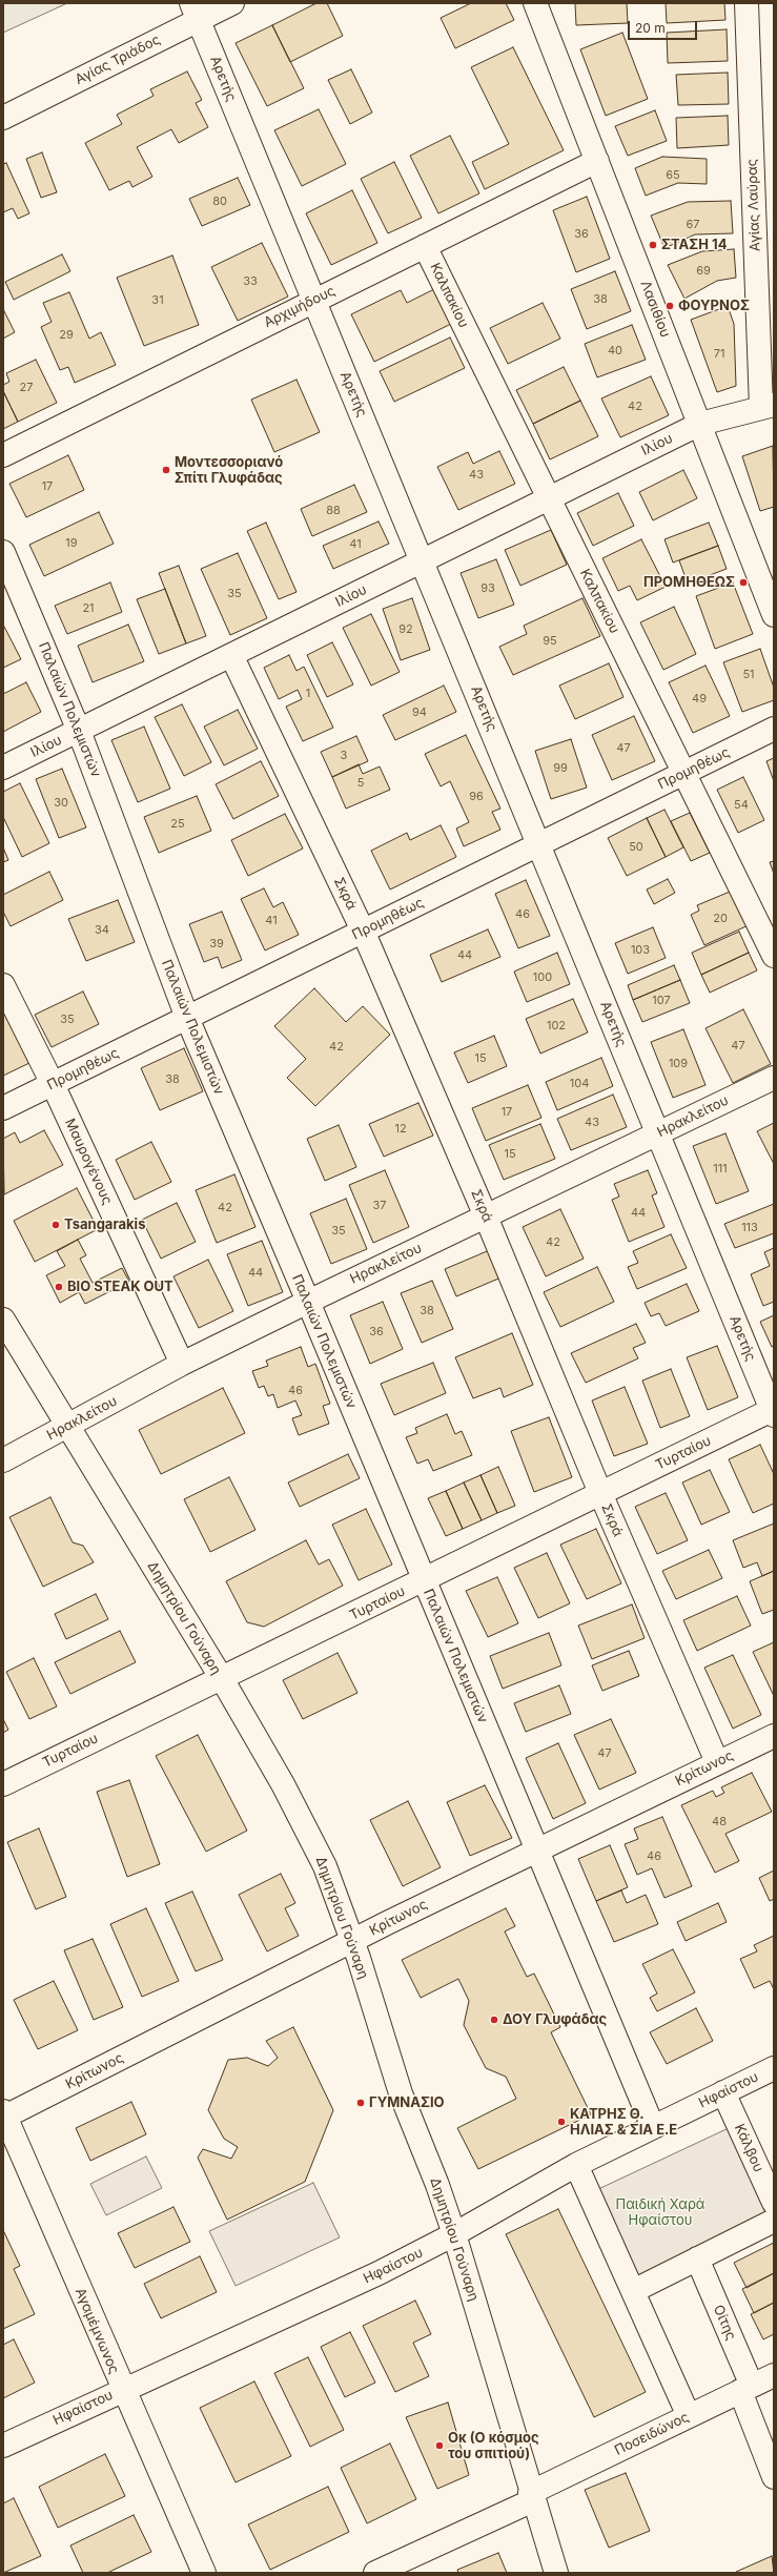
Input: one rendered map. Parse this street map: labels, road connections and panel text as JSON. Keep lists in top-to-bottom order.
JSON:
{
  "streets": {
    "street": [
      "Αγίας Τριάδος",
      "Αρετής",
      "Αγίας Λαύρας",
      "Καλπακίου",
      "Αρχιμήδους",
      "Λασιθίου",
      "Ιλίου",
      "Παλαιών Πολεμιστών",
      "Προμηθέως",
      "Σκρά",
      "Ηρακλείτου",
      "Μαυρογένους",
      "Τυρταίου",
      "Δημητρίου Γούναρη",
      "Κρίτωνος",
      "Ηφαίστου",
      "Κάλβου",
      "Οίτης",
      "Αγαμέμνωνος",
      "Ποσειδώνος"
    ]
  },
  "crossings": [
    ["Αγίας Τριάδος", "Αρετής"],
    ["Αρετής", "Αρχιμήδους"],
    ["Αρετής", "Ιλίου"],
    ["Αρετής", "Προμηθέως"],
    ["Αρετής", "Ηρακλείτου"],
    ["Αρετής", "Τυρταίου"],
    ["Αγίας Λαύρας", "Ιλίου"],
    ["Καλπακίου", "Αρχιμήδους"],
    ["Καλπακίου", "Ιλίου"],
    ["Καλπακίου", "Προμηθέως"],
    ["Αρχιμήδους", "Λασιθίου"],
    ["Λασιθίου", "Ιλίου"],
    ["Ιλίου", "Παλαιών Πολεμιστών"],
    ["Ιλίου", "Σκρά"],
    ["Παλαιών Πολεμιστών", "Προμηθέως"],
    ["Παλαιών Πολεμιστών", "Ηρακλείτου"],
    ["Παλαιών Πολεμιστών", "Τυρταίου"],
    ["Παλαιών Πολεμιστών", "Κρίτωνος"],
    ["Παλαιών Πολεμιστών", "Ηφαίστου"],
    ["Προμηθέως", "Σκρά"],
    ["Προμηθέως", "Μαυρογένους"],
    ["Σκρά", "Ηρακλείτου"],
    ["Σκρά", "Τυρταίου"],
    ["Σκρά", "Κρίτωνος"],
    ["Ηρακλείτου", "Μαυρογένους"],
    ["Ηρακλείτου", "Δημητρίου Γούναρη"],
    ["Τυρταίου", "Δημητρίου Γούναρη"],
    ["Δημητρίου Γούναρη", "Κρίτωνος"],
    ["Δημητρίου Γούναρη", "Ηφαίστου"],
    ["Δημητρίου Γούναρη", "Ποσειδώνος"],
    ["Κρίτωνος", "Αγαμέμνωνος"],
    ["Ηφαίστου", "Κάλβου"],
    ["Ηφαίστου", "Αγαμέμνωνος"],
    ["Οίτης", "Ποσειδώνος"]
  ],
  "parks": ["Παιδική Χαρά Ηφαίστου"],
  "places": [
    "ΣΤΑΣΗ 14",
    "ΦΟΥΡΝΟΣ",
    "Μοντεσσοριανό Σπίτι Γλυφάδας",
    "ΠΡΟΜΗΘΕΩΣ",
    "Tsangarakis",
    "BIO STEAK OUT",
    "ΔΟΥ Γλυφάδας",
    "ΓΥΜΝΑΣΙΟ",
    "ΚΑΤΡΗΣ Θ. ΗΛΙΑΣ & ΣΙΑ Ε.Ε",
    "Οκ (Ο κόσμος του σπιτιού)"
  ],
  "house_numbers": [
    "65",
    "80",
    "67",
    "36",
    "69",
    "33",
    "38",
    "31",
    "29",
    "40",
    "71",
    "27",
    "42",
    "43",
    "17",
    "88",
    "19",
    "41",
    "93",
    "35",
    "21",
    "92",
    "95",
    "51",
    "1",
    "49",
    "94",
    "47",
    "3",
    "99",
    "5",
    "96",
    "30",
    "54",
    "25",
    "50",
    "46",
    "20",
    "41",
    "34",
    "39",
    "103",
    "44",
    "100",
    "107",
    "35",
    "102",
    "47",
    "42",
    "15",
    "109",
    "38",
    "104",
    "17",
    "43",
    "12",
    "15",
    "111",
    "37",
    "42",
    "44",
    "113",
    "35",
    "42",
    "44",
    "38",
    "36",
    "46",
    "47",
    "48",
    "46"
  ],
  "scale_bar": "20 m"
}
